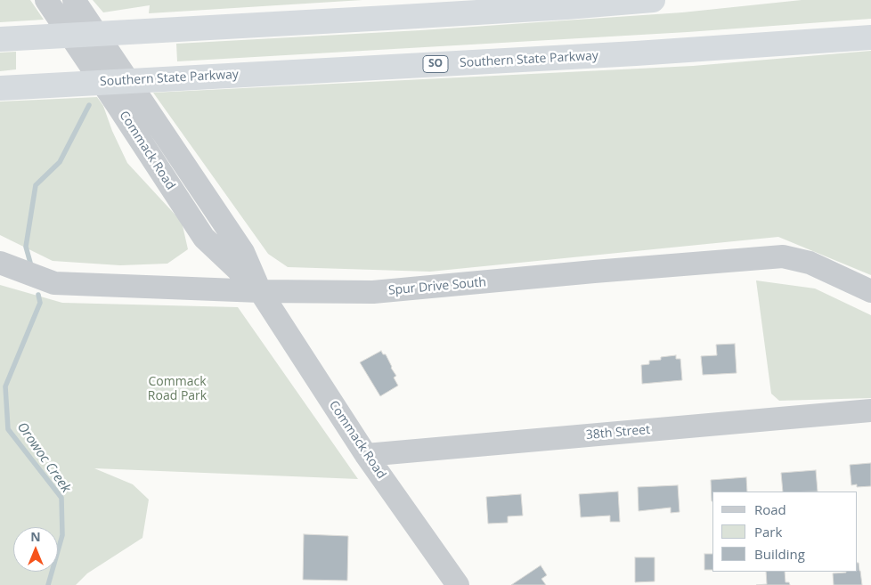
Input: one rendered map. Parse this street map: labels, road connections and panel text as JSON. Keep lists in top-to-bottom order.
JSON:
{
  "streets": {
    "highway": ["Southern State Parkway", "SO"],
    "street": ["Commack Road", "Spur Drive South", "38th Street"]
  },
  "crossings": [
    ["Commack Road", "Spur Drive South"],
    ["Commack Road", "38th Street"]
  ],
  "water": ["Orowoc Creek"],
  "parks": ["Commack Road Park"],
  "legend": ["Road", "Park", "Building"],
  "north": "top"
}
